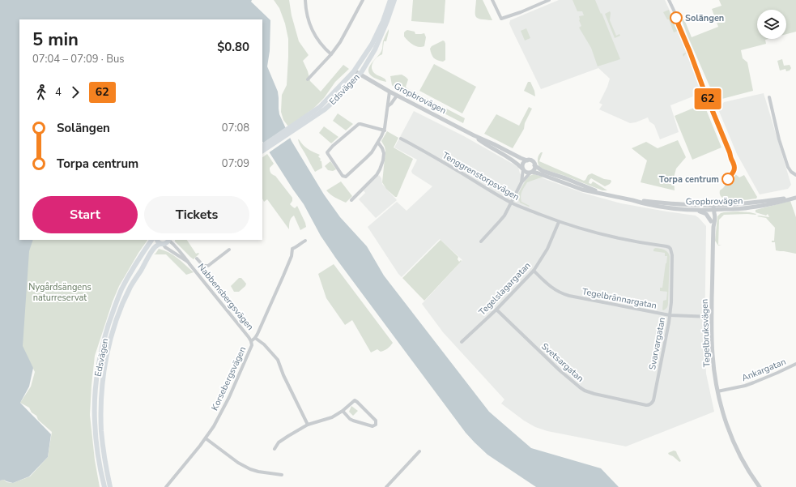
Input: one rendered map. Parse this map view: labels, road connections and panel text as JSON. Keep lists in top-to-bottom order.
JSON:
{
  "streets": {
    "main road": ["Edsvägen"],
    "street": [
      "Gropbrovägen",
      "Tenggrenstorpsvägen",
      "Tegelslagargatan",
      "Nabbensbergsvägen",
      "Tegelbrännargatan",
      "Tegelbruksvägen",
      "Svarvargatan",
      "Svetsargatan",
      "Ankargatan",
      "Korsebergsvägen"
    ]
  },
  "crossings": [
    ["Edsvägen", "Gropbrovägen"],
    ["Edsvägen", "Nabbensbergsvägen"],
    ["Gropbrovägen", "Tegelbruksvägen"],
    ["Tenggrenstorpsvägen", "Tegelslagargatan"],
    ["Tenggrenstorpsvägen", "Svarvargatan"],
    ["Tegelslagargatan", "Tegelbrännargatan"],
    ["Tegelslagargatan", "Svetsargatan"],
    ["Nabbensbergsvägen", "Korsebergsvägen"],
    ["Tegelbrännargatan", "Tegelbruksvägen"],
    ["Tegelbrännargatan", "Svarvargatan"],
    ["Tegelbruksvägen", "Ankargatan"],
    ["Svarvargatan", "Svetsargatan"]
  ],
  "parks": ["Nygårdsängens naturreservat"],
  "places": ["Solängen", "Torpa centrum"],
  "lines": ["bus line 62"],
  "page": {
    "on_map": "62",
    "heading": ["5 min", "07:04 – 07:09 · Bus", "$0.80"],
    "legs": ["4", "62"],
    "list": [
      {
        "name": "Solängen",
        "value": "07:08"
      },
      {
        "name": "Torpa centrum",
        "value": "07:09"
      }
    ],
    "buttons": ["Start", "Tickets"]
  }
}
